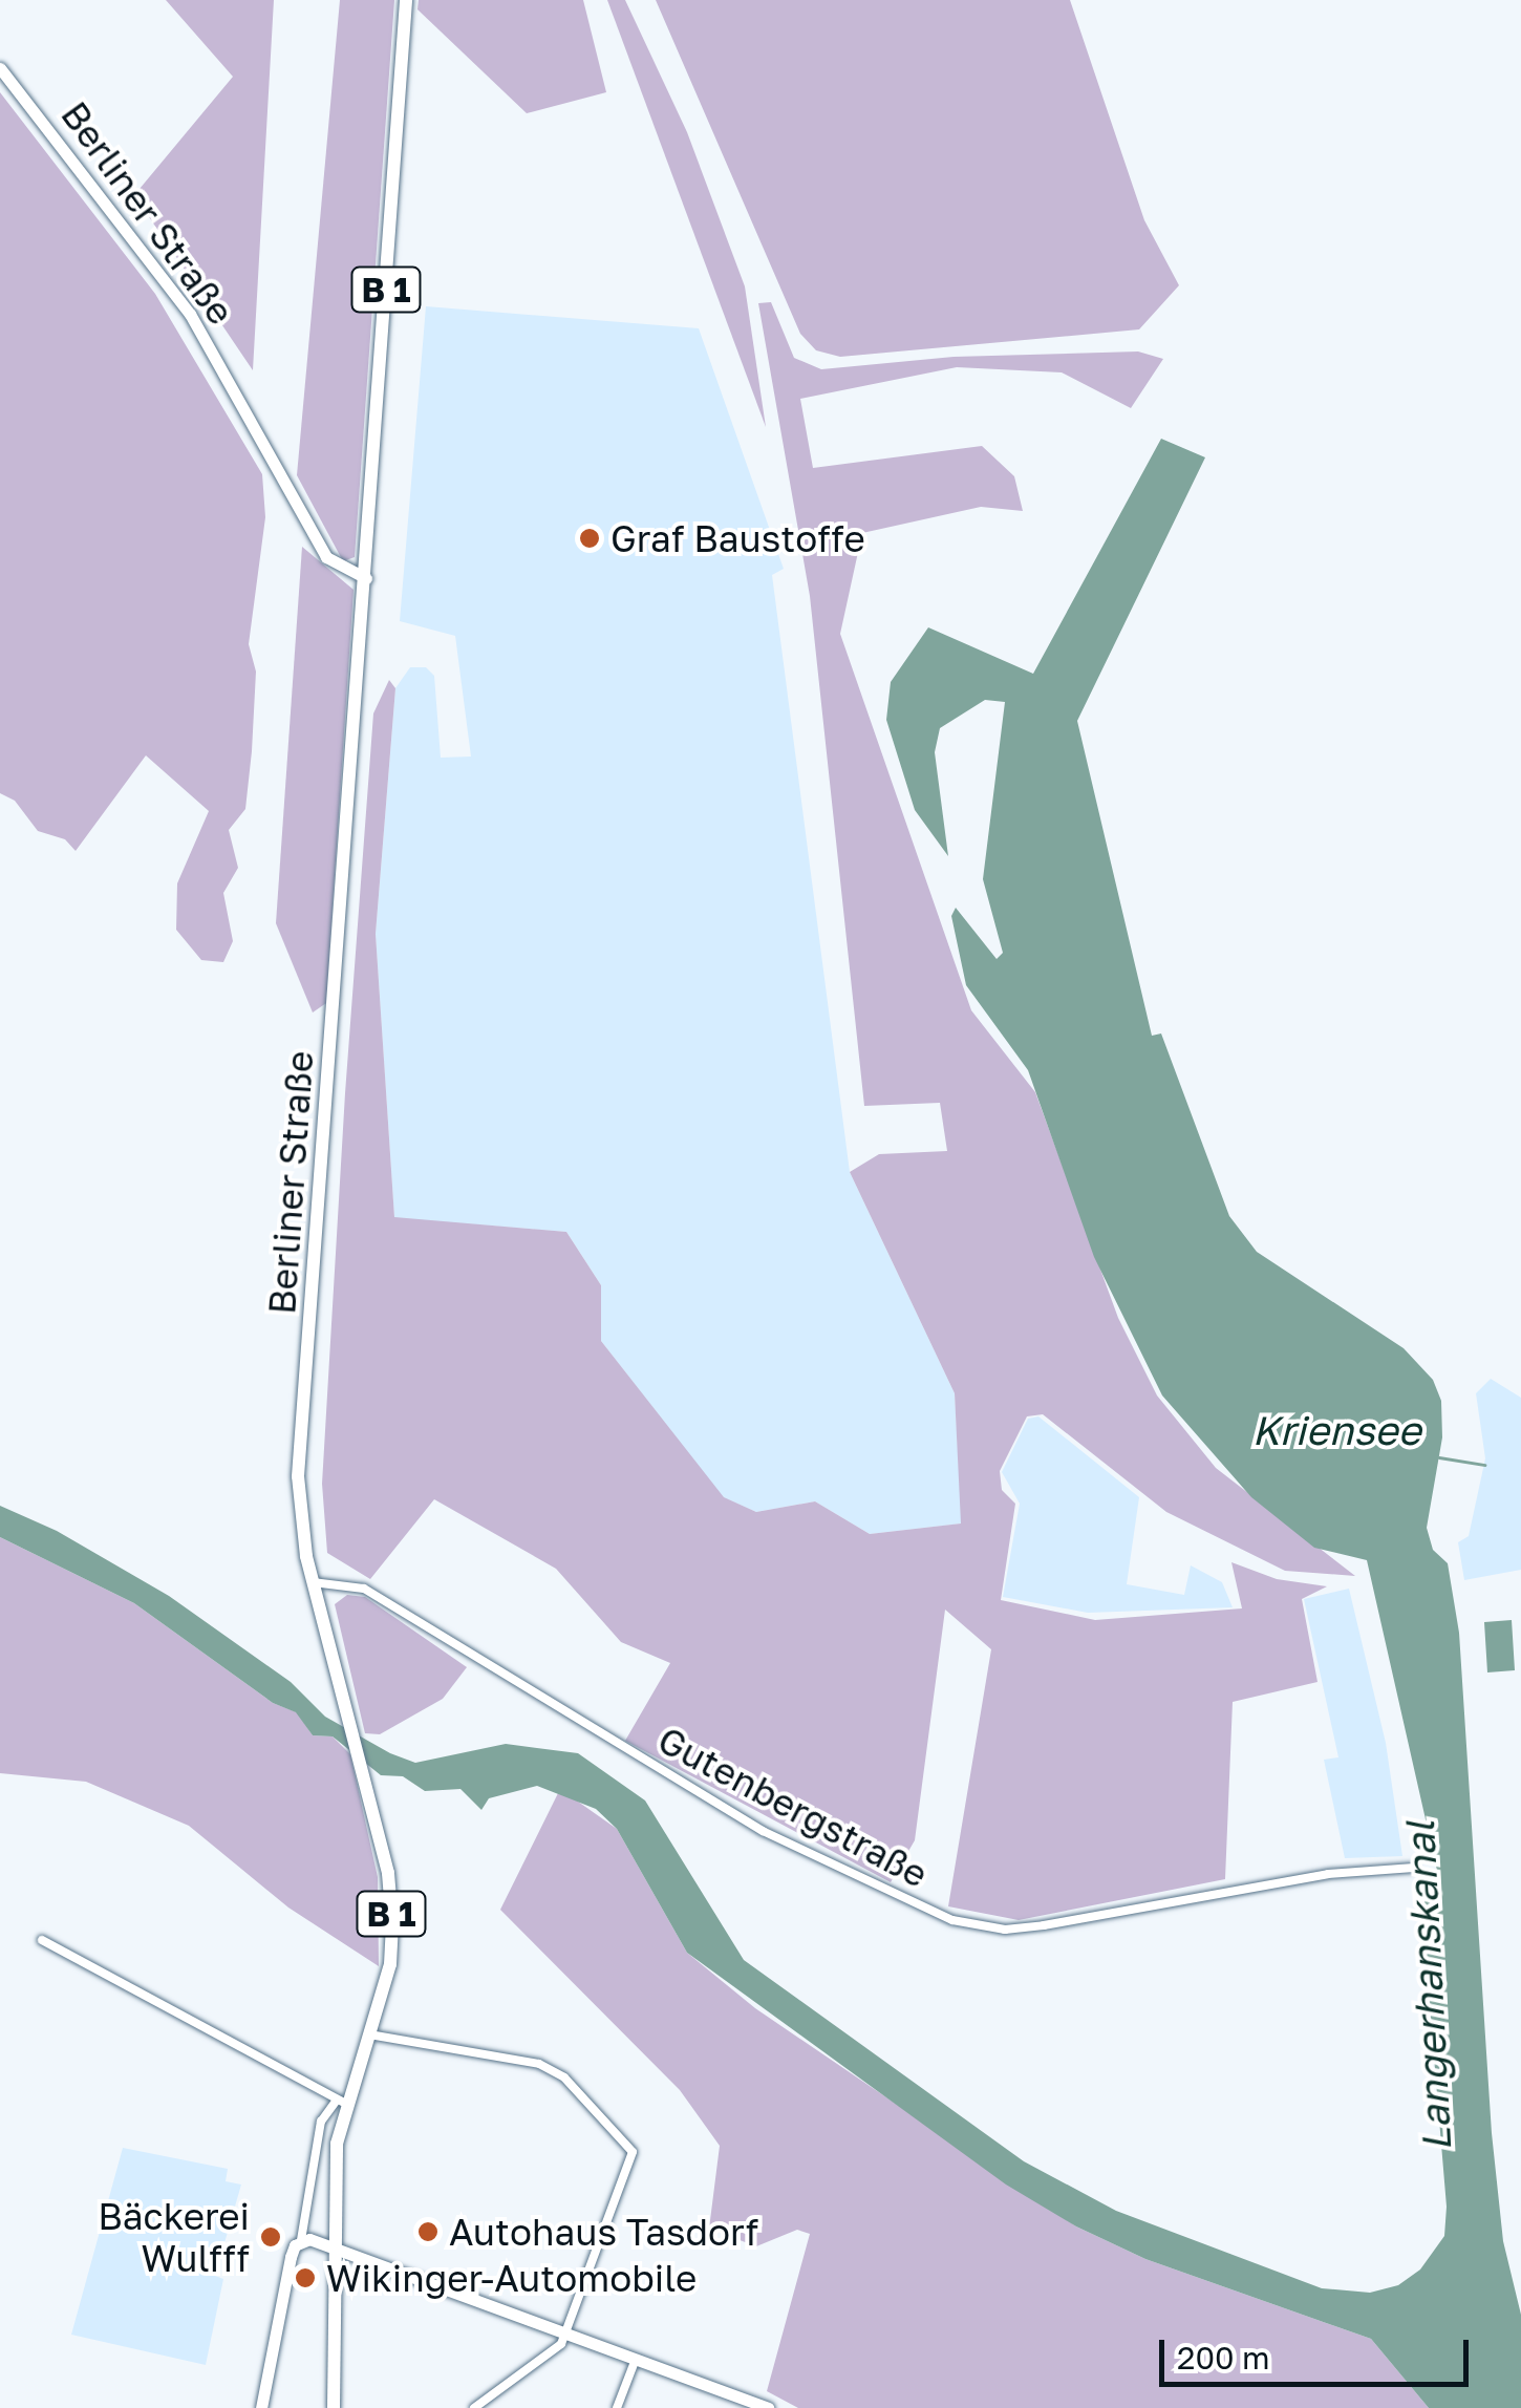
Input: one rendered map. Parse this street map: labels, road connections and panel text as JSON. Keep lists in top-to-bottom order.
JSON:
{
  "streets": {
    "main road": ["Berliner Straße", "B 1"],
    "street": ["Gutenbergstraße"]
  },
  "crossings": [
    ["Berliner Straße", "B 1"],
    ["Berliner Straße", "Gutenbergstraße"]
  ],
  "water": ["Kriensee", "Langerhanskanal"],
  "places": [
    "Graf Baustoffe",
    "Autohaus Tasdorf",
    "Bäckerei Wulfff",
    "Wikinger-Automobile"
  ],
  "scale_bar": "200 m"
}
